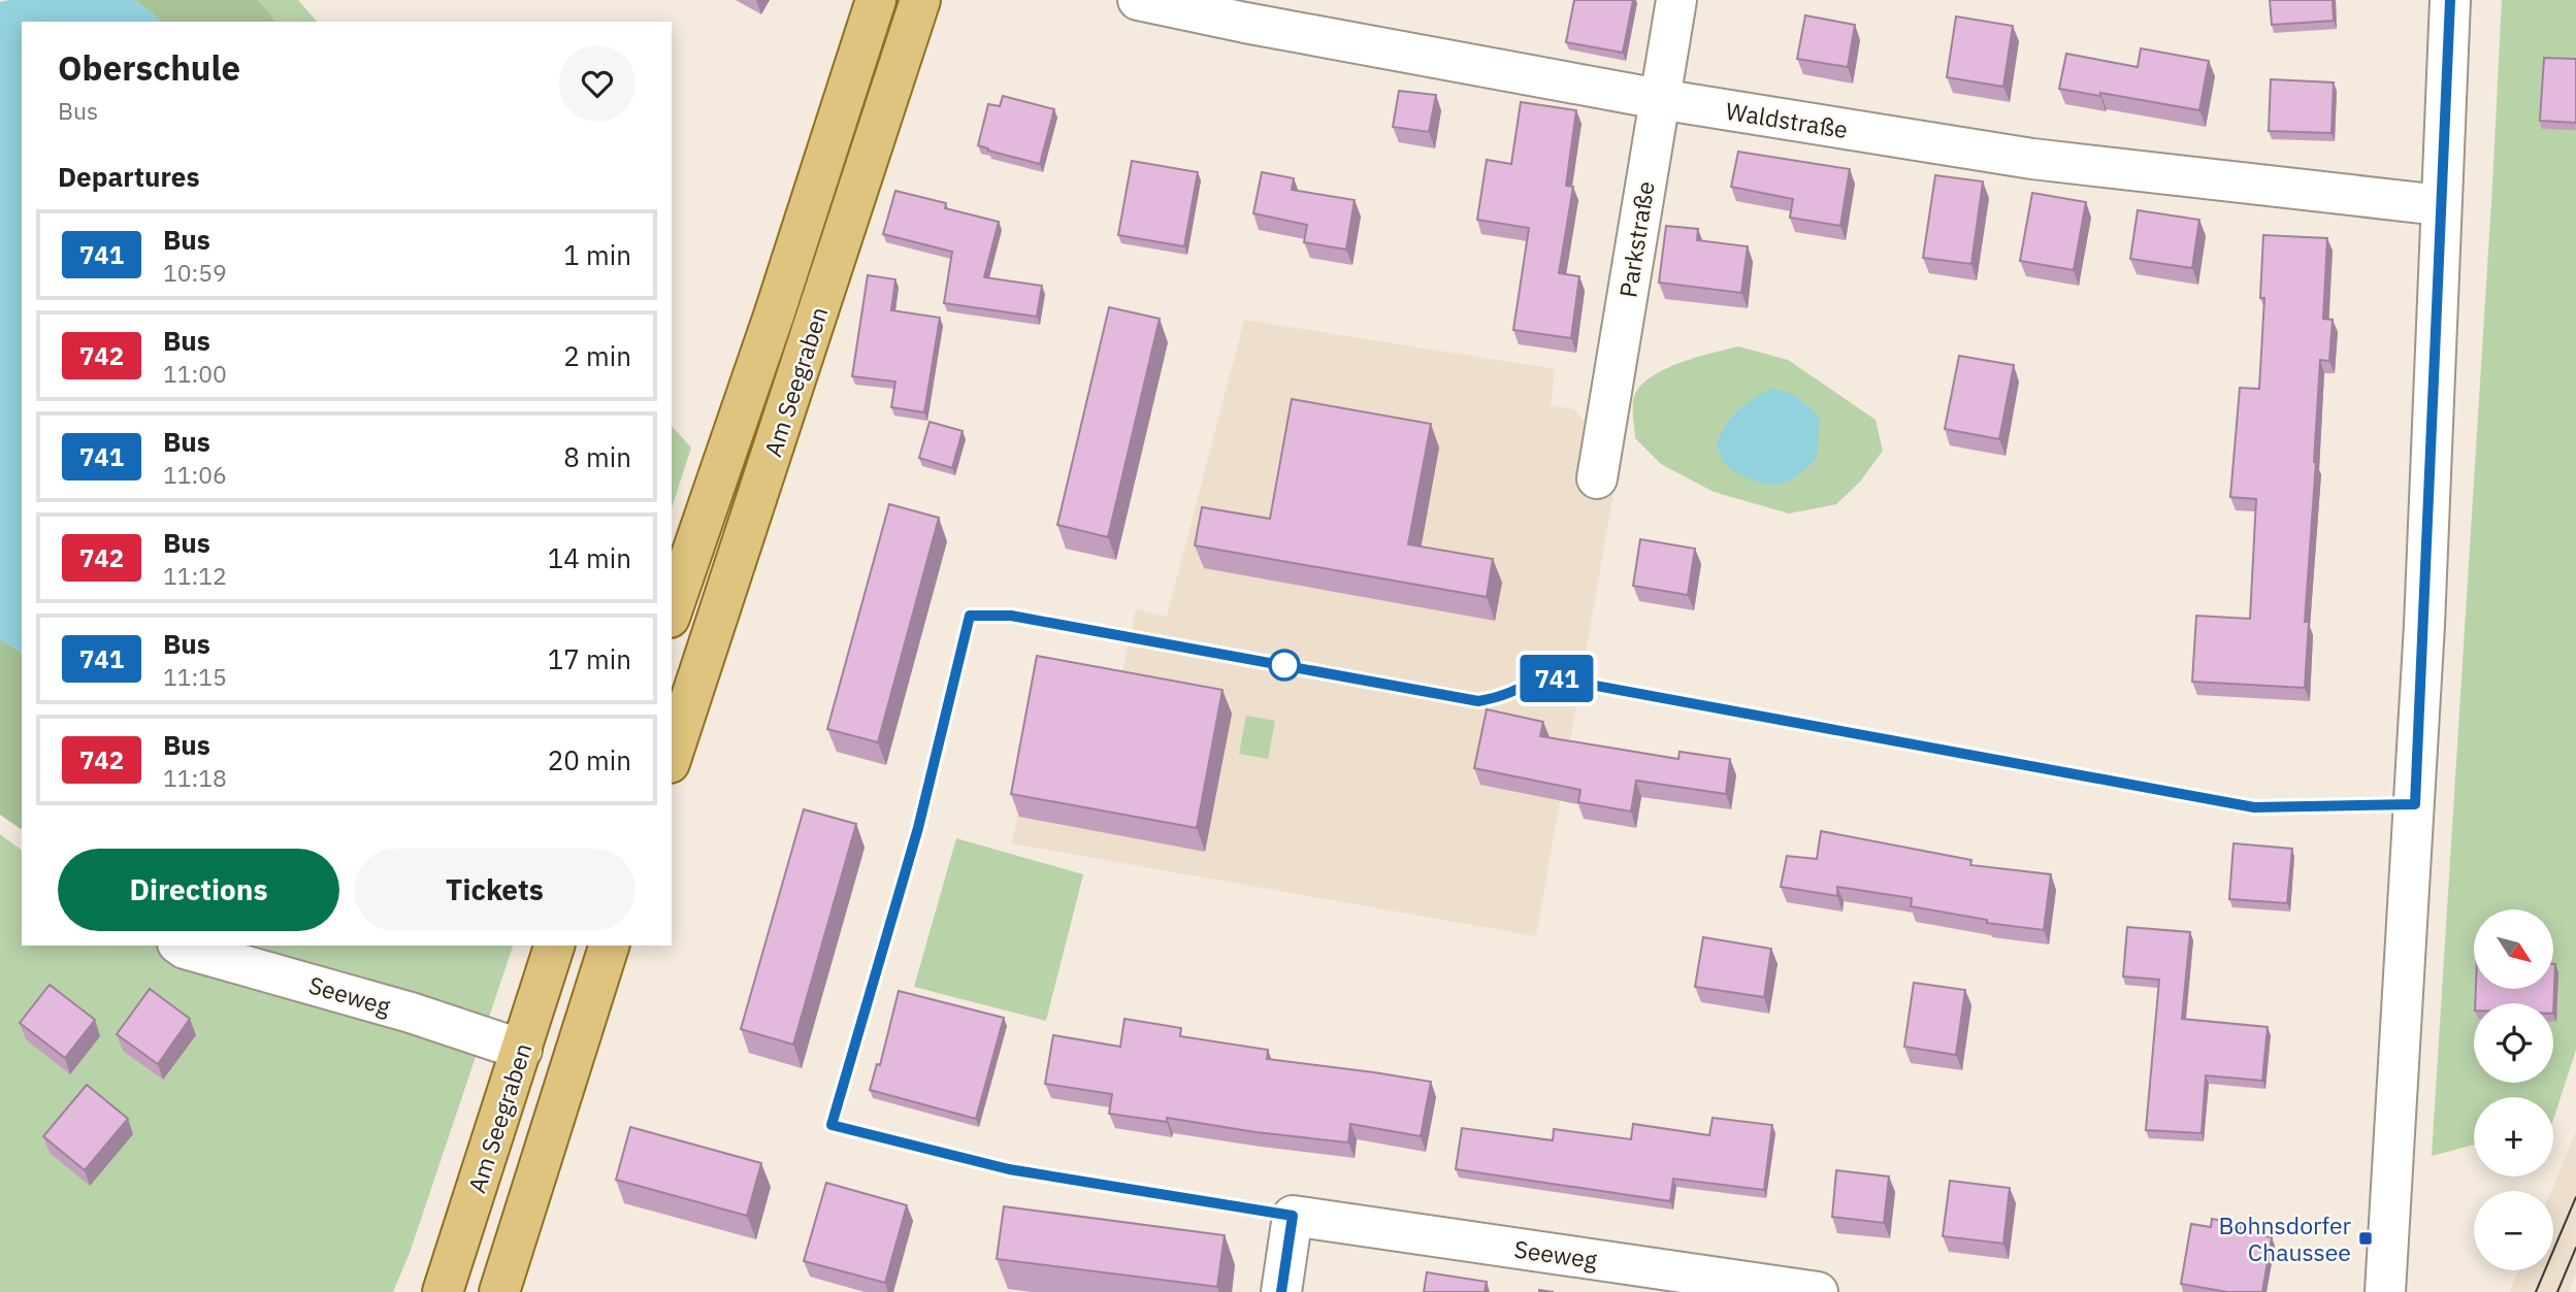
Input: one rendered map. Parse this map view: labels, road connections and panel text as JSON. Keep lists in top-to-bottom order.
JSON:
{
  "streets": {
    "main road": ["Am Seegraben"],
    "street": ["Waldstraße", "Parkstraße", "Seeweg"]
  },
  "crossings": [
    ["Waldstraße", "Parkstraße"],
    ["Am Seegraben", "Seeweg"]
  ],
  "places": {
    "transit": ["Bohnsdorfer Chaussee"]
  },
  "lines": ["bus line 741"],
  "north": "bottom right",
  "page": {
    "on_map": "741",
    "heading": [
      ["Oberschule", "Bus"],
      "Departures"
    ],
    "list": [
      {
        "mark": "741",
        "name": "Bus",
        "note": "10:59",
        "value": "1 min"
      },
      {
        "mark": "742",
        "name": "Bus",
        "note": "11:00",
        "value": "2 min"
      },
      {
        "mark": "741",
        "name": "Bus",
        "note": "11:06",
        "value": "8 min"
      },
      {
        "mark": "742",
        "name": "Bus",
        "note": "11:12",
        "value": "14 min"
      },
      {
        "mark": "741",
        "name": "Bus",
        "note": "11:15",
        "value": "17 min"
      },
      {
        "mark": "742",
        "name": "Bus",
        "note": "11:18",
        "value": "20 min"
      }
    ],
    "buttons": ["Directions", "Tickets"],
    "map_buttons": ["+", "−"]
  }
}
